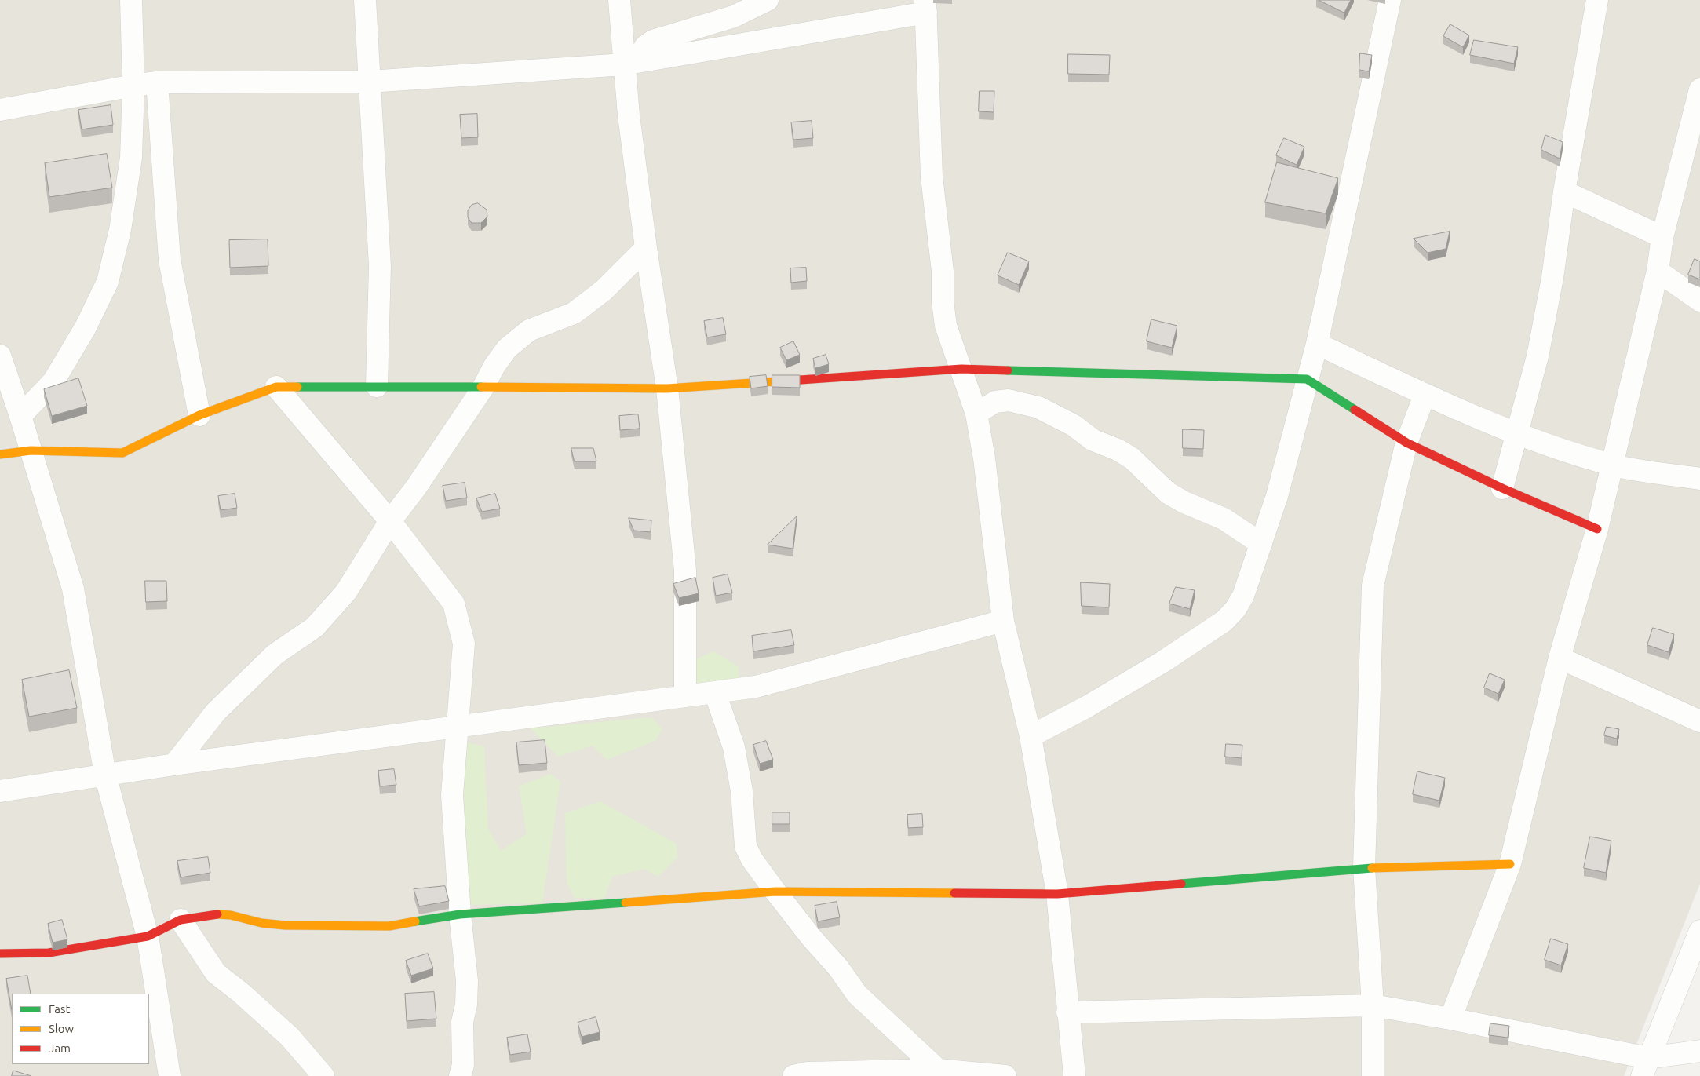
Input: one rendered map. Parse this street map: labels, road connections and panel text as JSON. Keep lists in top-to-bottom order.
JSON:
{
  "legend": ["Fast", "Slow", "Jam"]
}
